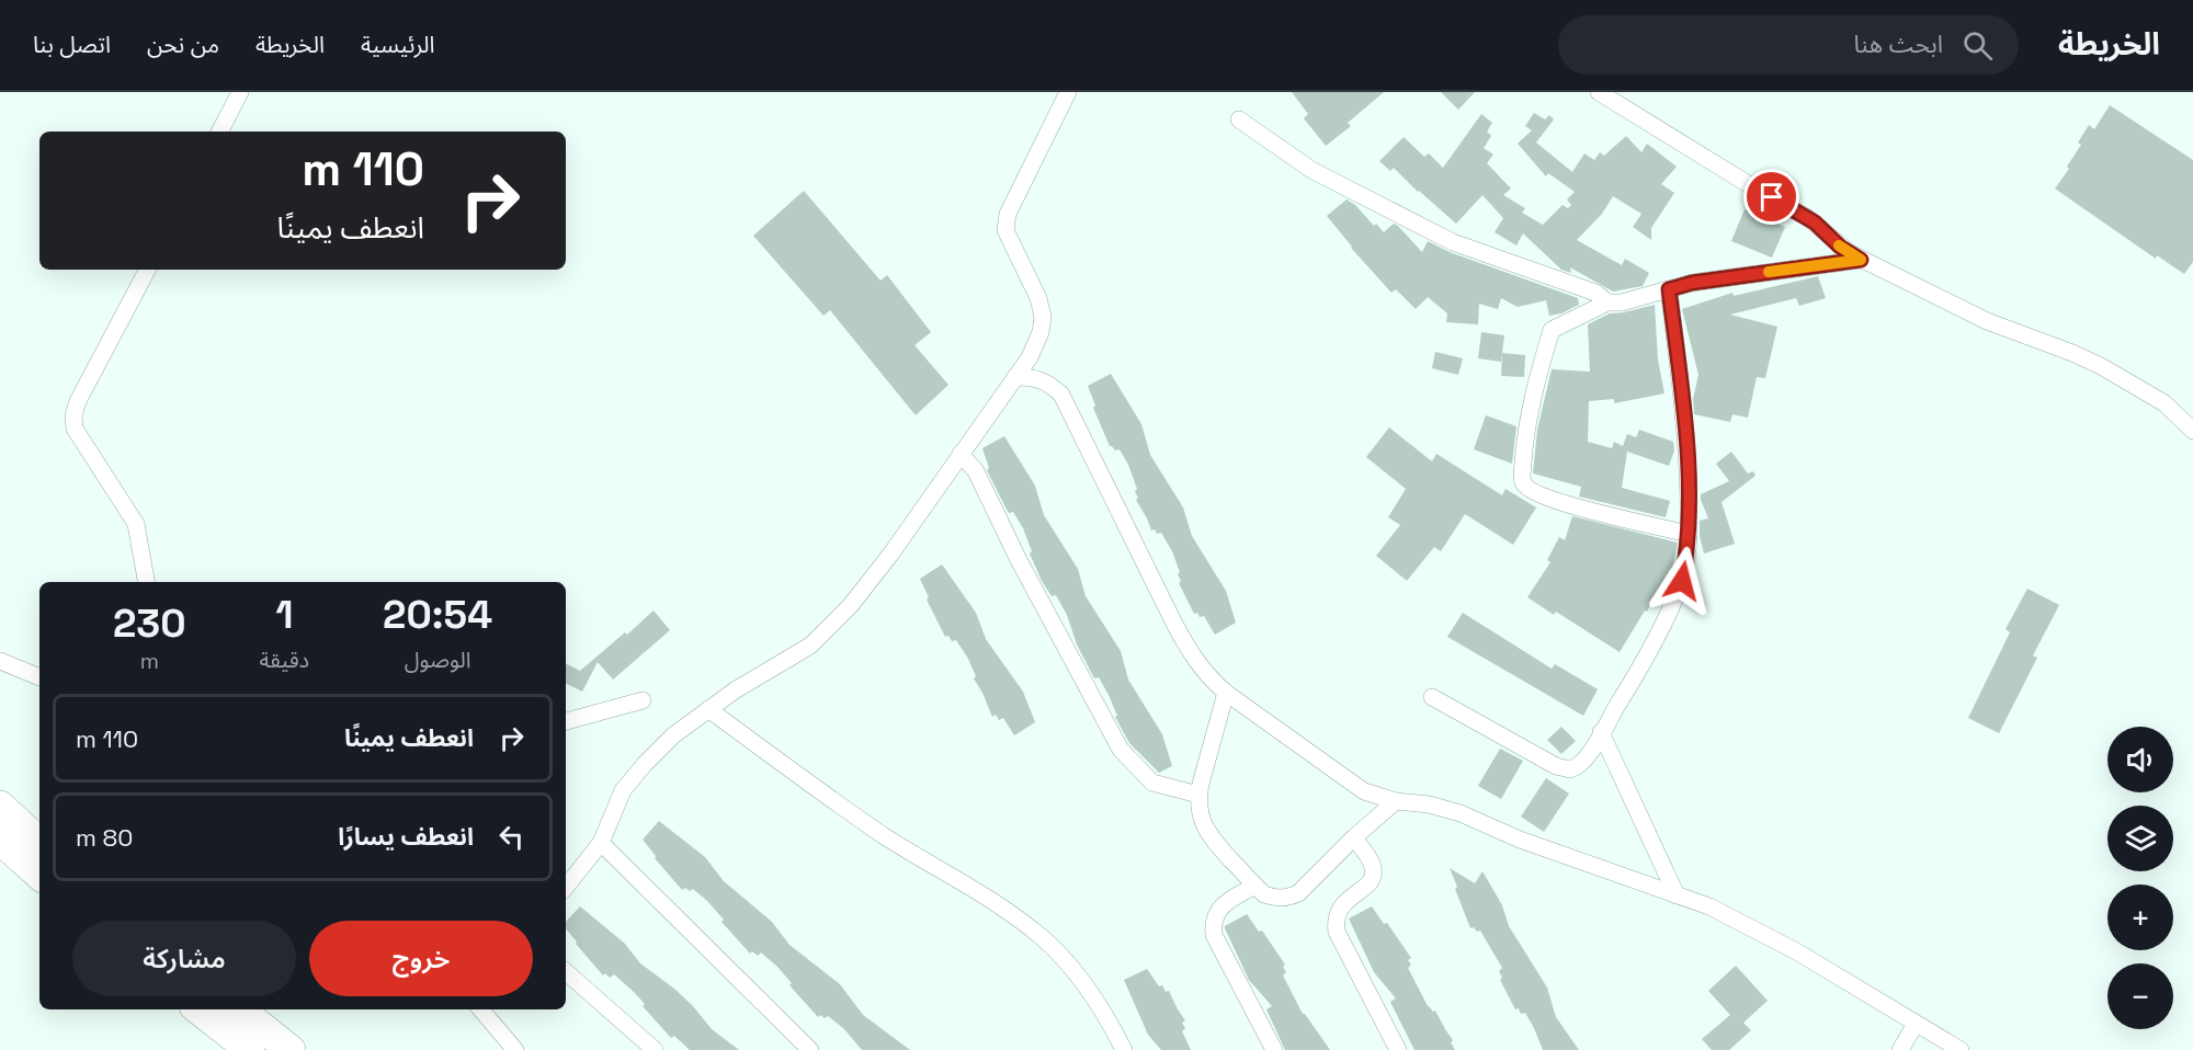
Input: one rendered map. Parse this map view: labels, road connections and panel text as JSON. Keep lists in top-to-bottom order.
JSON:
{
  "page": {
    "header": "الخريطة",
    "search": "ابحث هنا",
    "nav": [
      "الرئيسية",
      "الخريطة",
      "من نحن",
      "اتصل بنا"
    ],
    "turn": ["110 m", "انعطف يمينًا"],
    "eta": [
      "20:54",
      "الوصول",
      "1",
      "دقيقة",
      "230",
      "m"
    ],
    "list": [
      {
        "name": "انعطف يمينًا",
        "value": "110 m"
      },
      {
        "name": "انعطف يسارًا",
        "value": "80 m"
      }
    ],
    "map_buttons": ["+", "−"],
    "buttons": ["خروج", "مشاركة"]
  }
}
